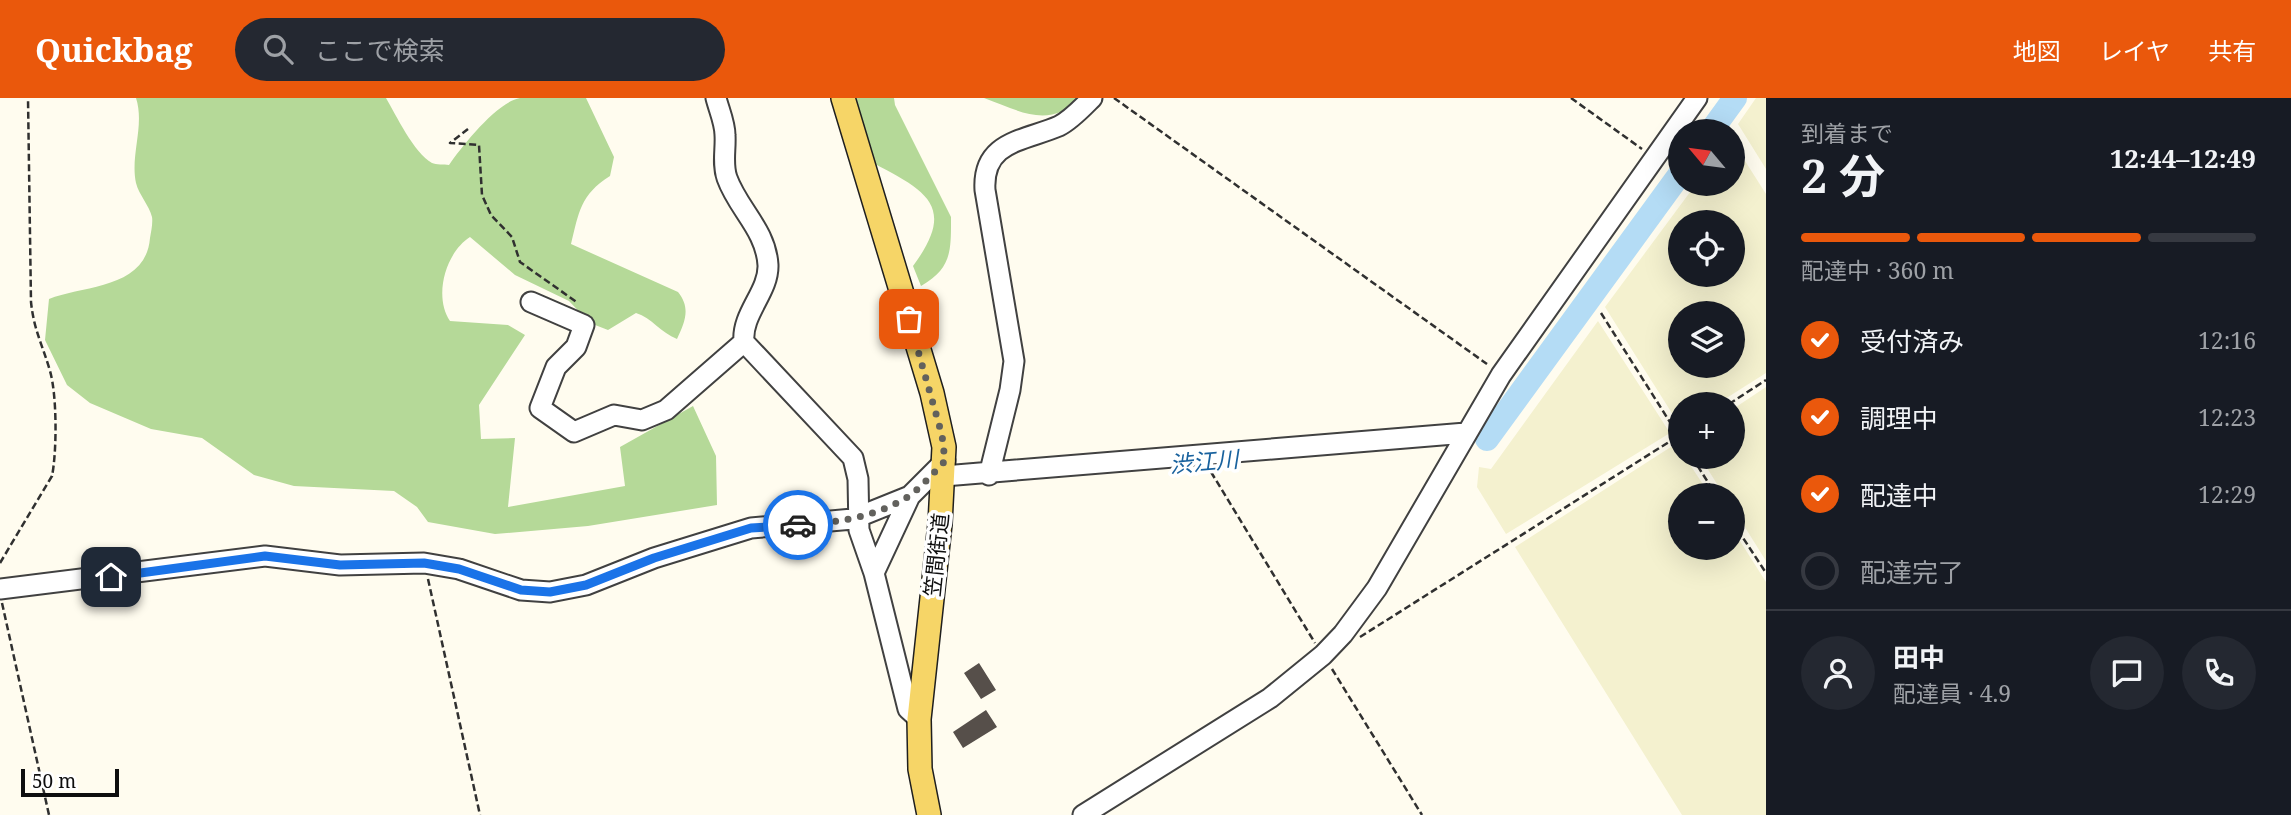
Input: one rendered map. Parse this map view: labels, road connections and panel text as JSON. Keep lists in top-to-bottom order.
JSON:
{
  "streets": {
    "main road": ["笠間街道"]
  },
  "water": ["渋江川"],
  "scale_bar": "50 m",
  "north": "top left",
  "page": {
    "header": "Quickbag",
    "search": "ここで検索",
    "nav": ["地図", "レイヤ", "共有"],
    "heading": ["2 分", "到着まで", "12:44–12:49"],
    "panel": ["田中", "配達員 · 4.9"],
    "map_buttons": ["+", "−"],
    "bar": "配達中 · 360 m",
    "list": [
      ["受付済み", "12:16"],
      ["調理中", "12:23"],
      ["配達中", "12:29"],
      "配達完了"
    ],
    "scale": "50 m"
  }
}
